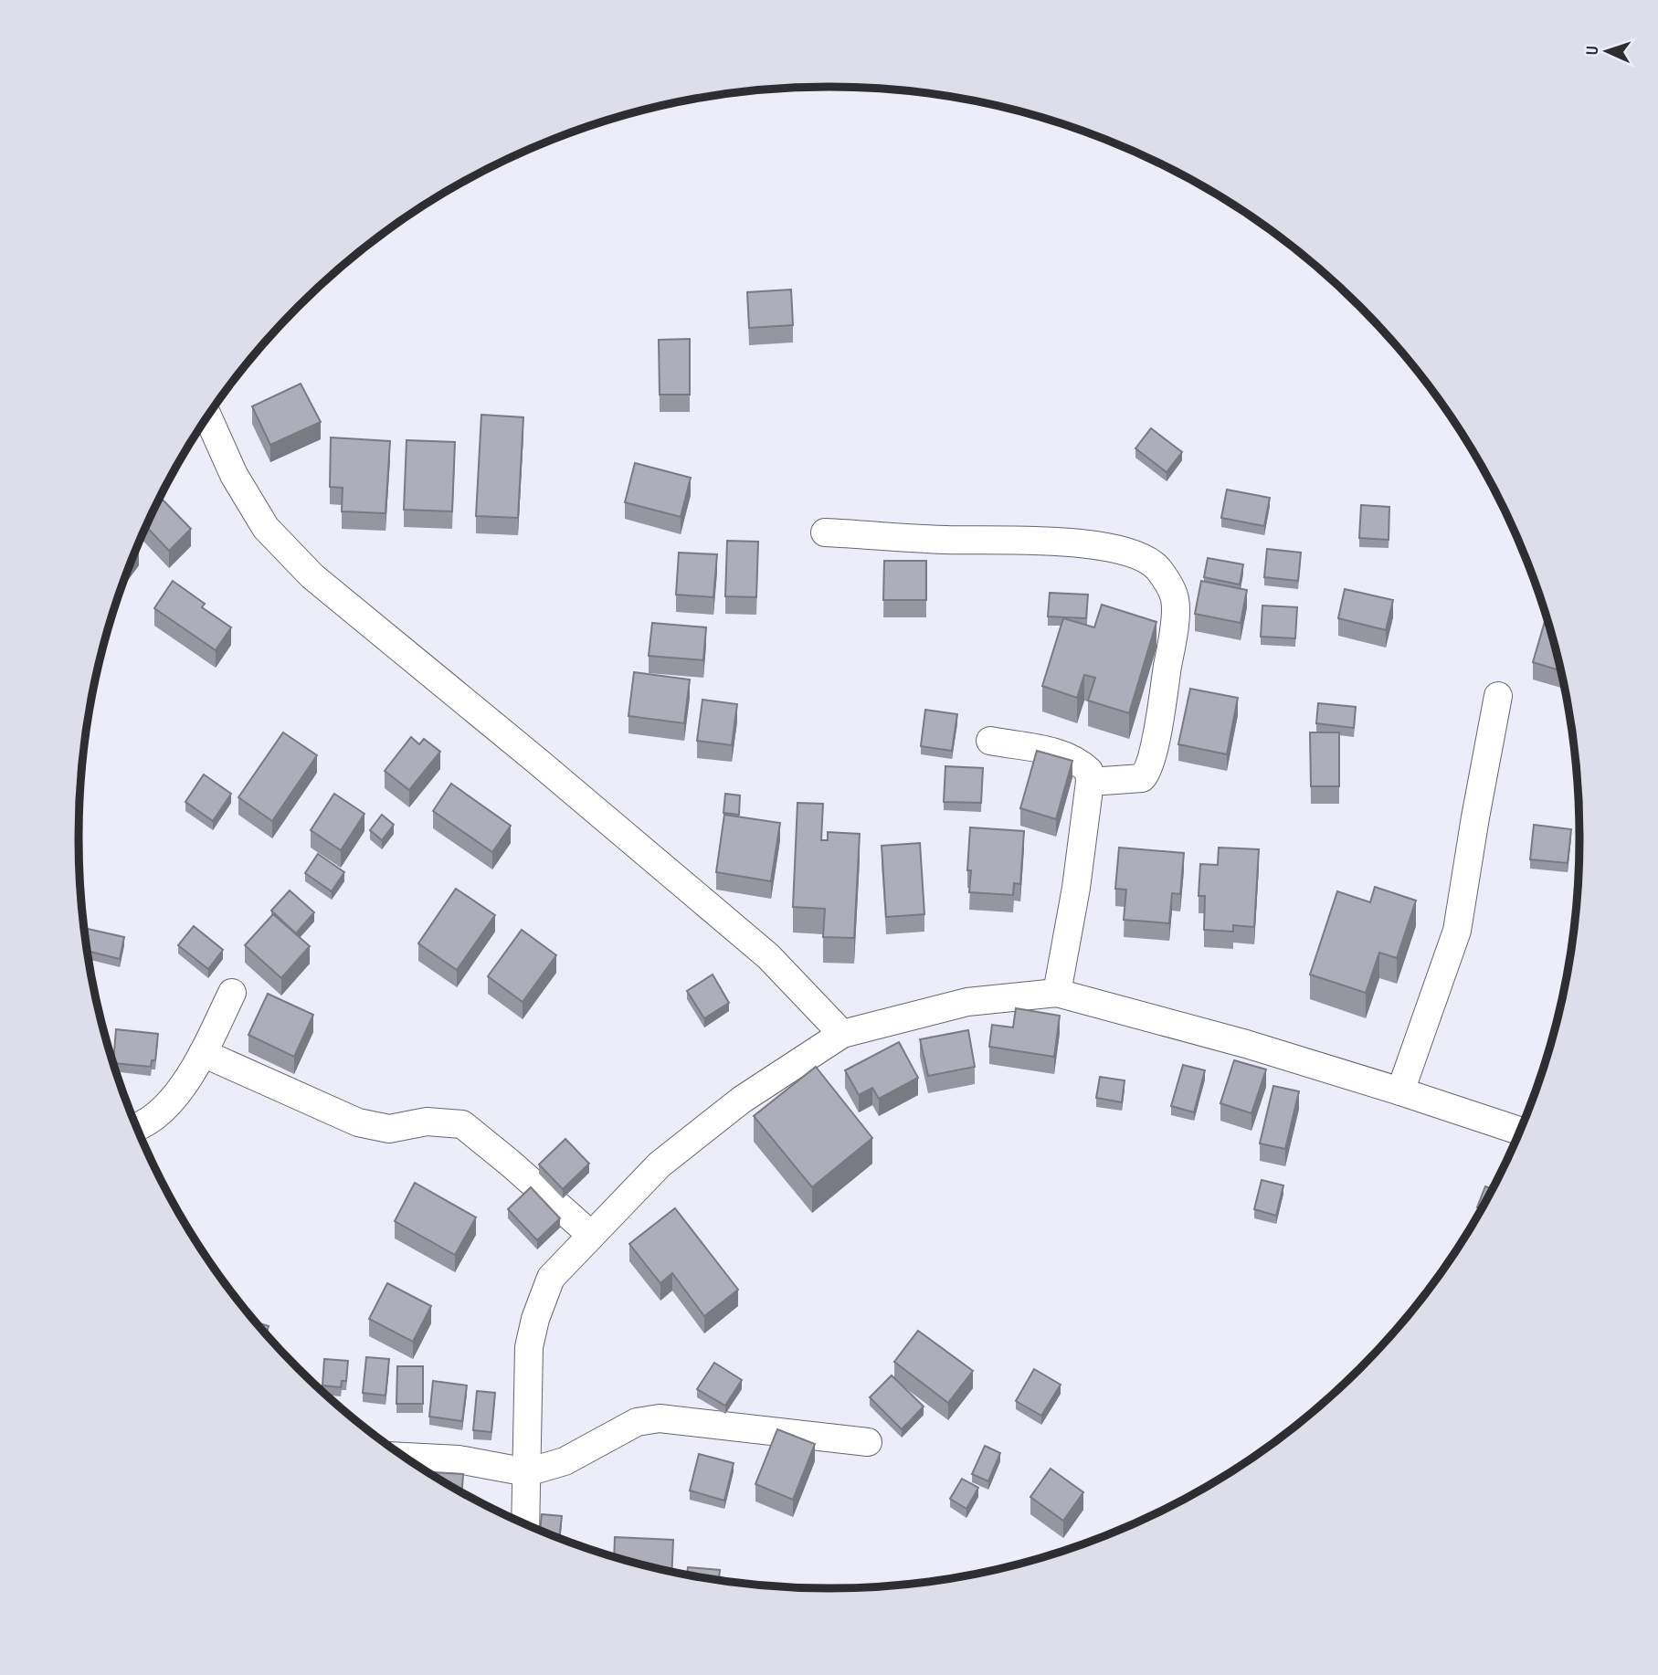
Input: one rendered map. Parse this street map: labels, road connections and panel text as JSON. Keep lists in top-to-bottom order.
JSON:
{
  "north": "left"
}
